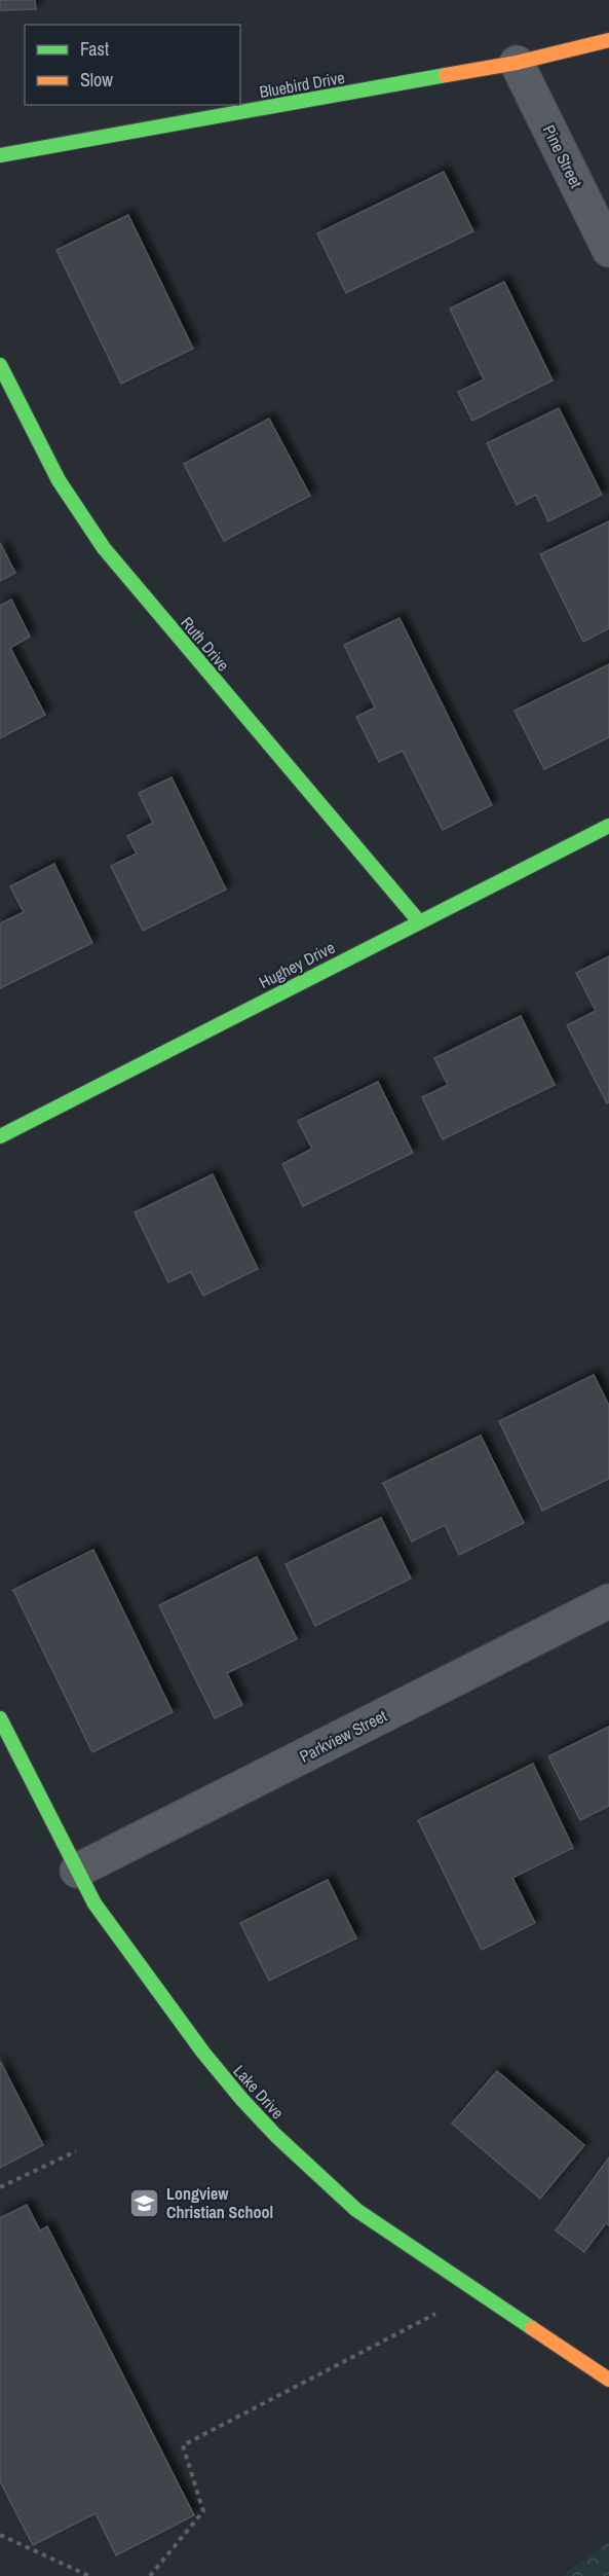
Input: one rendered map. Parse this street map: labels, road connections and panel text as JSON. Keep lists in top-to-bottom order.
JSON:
{
  "streets": {
    "street": [
      "Bluebird Drive",
      "Pine Street",
      "Ruth Drive",
      "Hughey Drive",
      "Parkview Street",
      "Lake Drive"
    ]
  },
  "crossings": [
    ["Bluebird Drive", "Pine Street"],
    ["Ruth Drive", "Hughey Drive"],
    ["Parkview Street", "Lake Drive"]
  ],
  "places": {
    "school or university": ["Longview Christian School"]
  },
  "legend": ["Fast", "Slow"]
}
